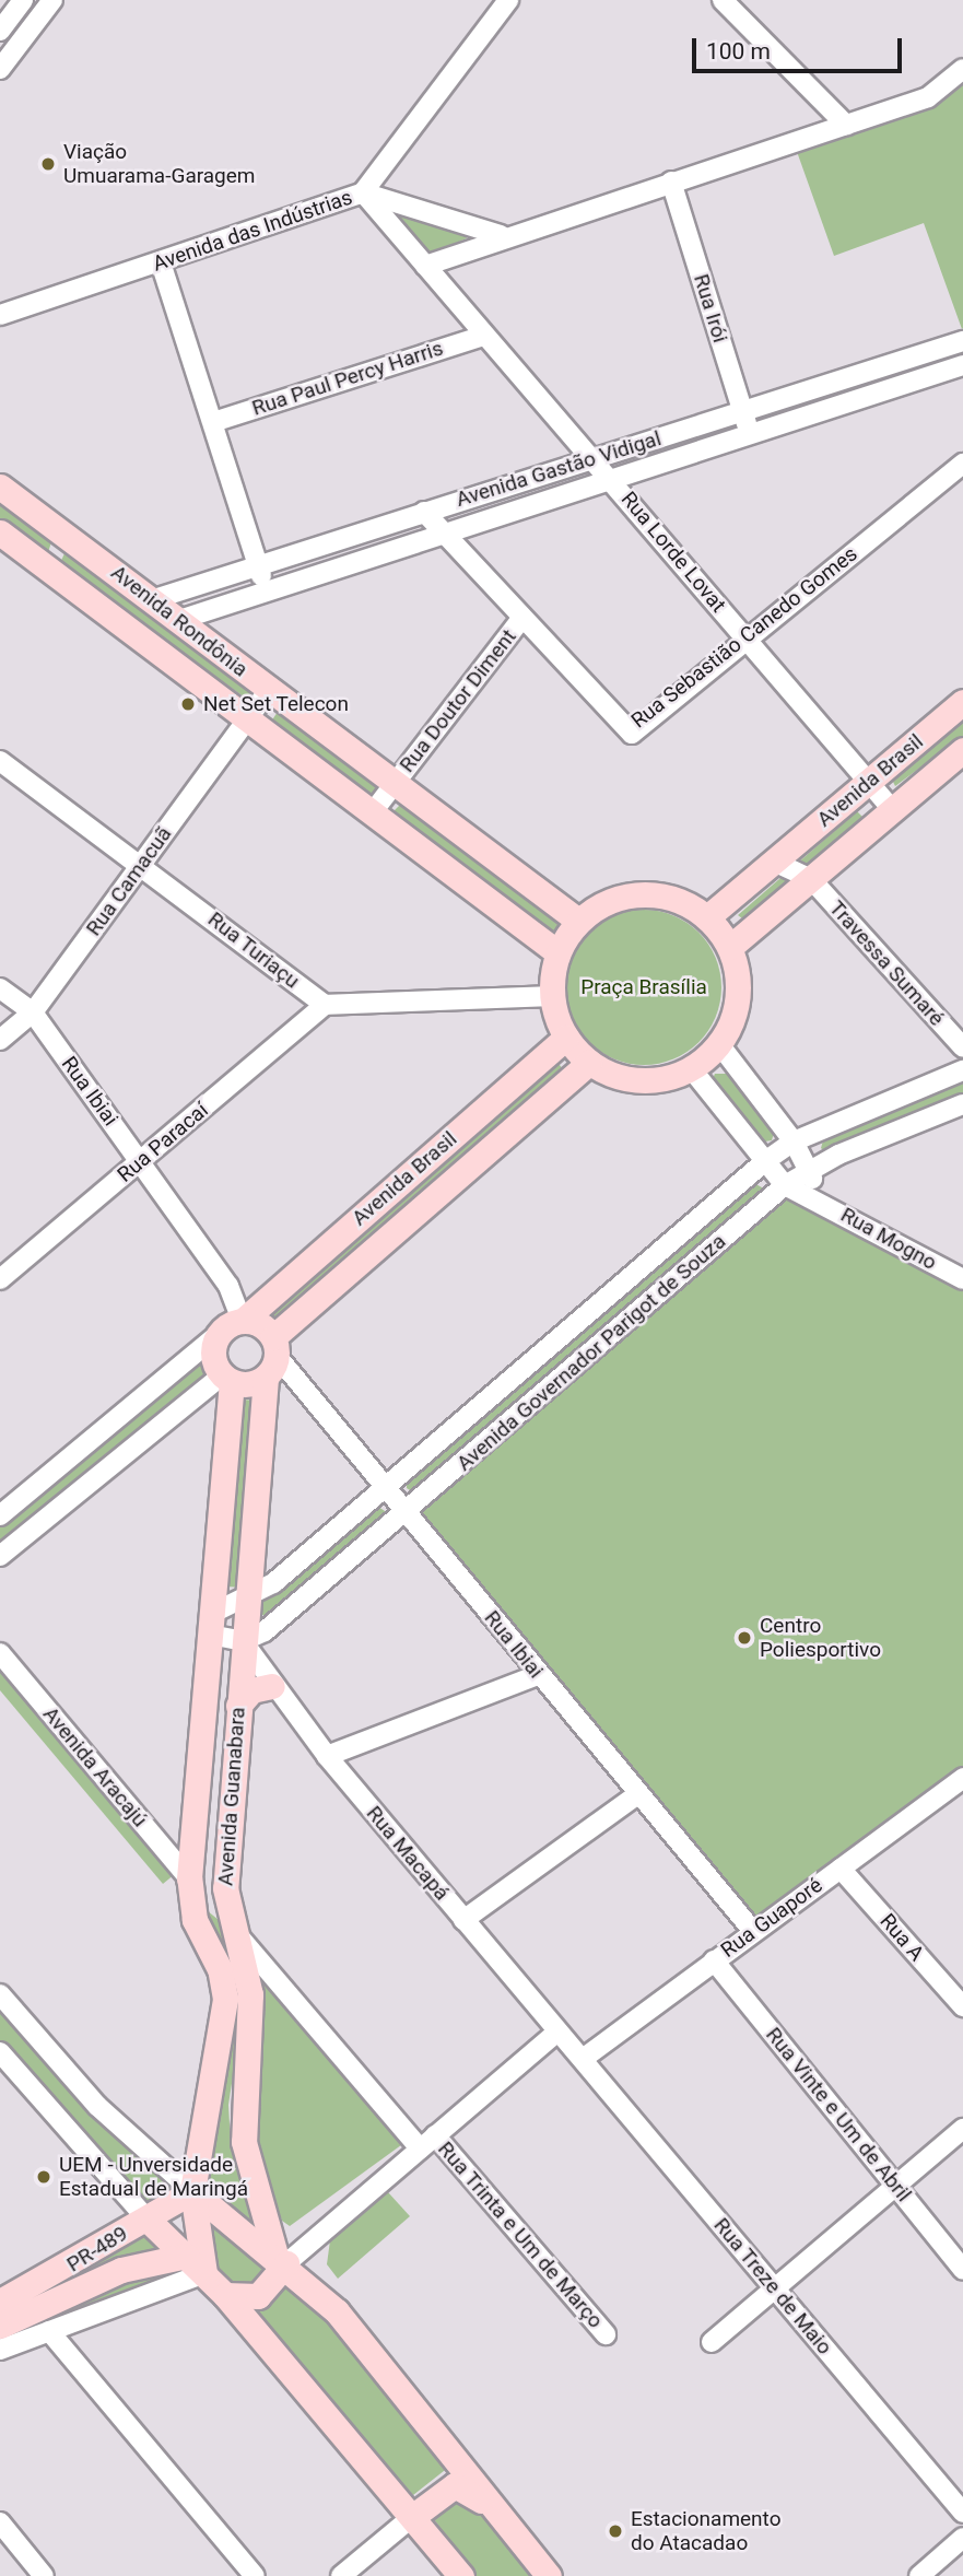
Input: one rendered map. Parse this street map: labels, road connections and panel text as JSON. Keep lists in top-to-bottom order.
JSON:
{
  "streets": {
    "main road": [
      "Avenida Rondônia",
      "Avenida Brasil",
      "Avenida Guanabara",
      "PR-489"
    ],
    "street": [
      "Avenida das Indústrias",
      "Rua Irói",
      "Rua Paul Percy Harris",
      "Avenida Gastão Vidigal",
      "Rua Lorde Lovat",
      "Rua Sebastião Canedo Gomes",
      "Rua Doutor Diment",
      "Rua Camacuã",
      "Rua Turiaçu",
      "Travessa Sumaré",
      "Rua Ibiai",
      "Rua Paracaí",
      "Rua Mogno",
      "Avenida Governador Parigot de Souza",
      "Avenida Aracajú",
      "Rua Macapá",
      "Rua Guaporé",
      "Rua A",
      "Rua Vinte e Um de Abril",
      "Rua Trinta e Um de Março",
      "Rua Treze de Maio"
    ]
  },
  "crossings": [
    ["Avenida das Indústrias", "Rua Lorde Lovat"],
    ["Rua Irói", "Avenida Gastão Vidigal"],
    ["Rua Paul Percy Harris", "Rua Lorde Lovat"],
    ["Avenida Gastão Vidigal", "Rua Lorde Lovat"],
    ["Avenida Gastão Vidigal", "Avenida Rondônia"],
    ["Avenida Gastão Vidigal", "Rua Sebastião Canedo Gomes"],
    ["Rua Lorde Lovat", "Rua Sebastião Canedo Gomes"],
    ["Rua Lorde Lovat", "Avenida Brasil"],
    ["Avenida Rondônia", "Rua Doutor Diment"],
    ["Avenida Rondônia", "Avenida Brasil"],
    ["Avenida Rondônia", "Rua Camacuã"],
    ["Rua Sebastião Canedo Gomes", "Rua Doutor Diment"],
    ["Avenida Brasil", "Travessa Sumaré"],
    ["Avenida Brasil", "Rua Ibiai"],
    ["Avenida Brasil", "Avenida Guanabara"],
    ["Rua Camacuã", "Rua Turiaçu"],
    ["Rua Camacuã", "Rua Ibiai"],
    ["Rua Turiaçu", "Rua Paracaí"],
    ["Rua Ibiai", "Rua Paracaí"],
    ["Rua Ibiai", "Avenida Governador Parigot de Souza"],
    ["Rua Ibiai", "Avenida Guanabara"],
    ["Rua Ibiai", "Rua Guaporé"],
    ["Rua Mogno", "Avenida Governador Parigot de Souza"],
    ["Avenida Governador Parigot de Souza", "Avenida Guanabara"],
    ["Avenida Governador Parigot de Souza", "Rua Macapá"],
    ["Avenida Aracajú", "Avenida Guanabara"],
    ["Avenida Guanabara", "Rua Macapá"],
    ["Avenida Guanabara", "PR-489"],
    ["Rua Macapá", "Rua Guaporé"],
    ["Rua Macapá", "Rua Treze de Maio"],
    ["Rua Guaporé", "Rua A"],
    ["Rua Guaporé", "Rua Vinte e Um de Abril"],
    ["Rua Guaporé", "Rua Treze de Maio"]
  ],
  "parks": ["Praça Brasília"],
  "places": [
    "Viação Umuarama-Garagem",
    "Net Set Telecon",
    "Centro Poliesportivo",
    "UEM - Unversidade Estadual de Maringá",
    "Estacionamento do Atacadao"
  ],
  "scale_bar": "100 m"
}
